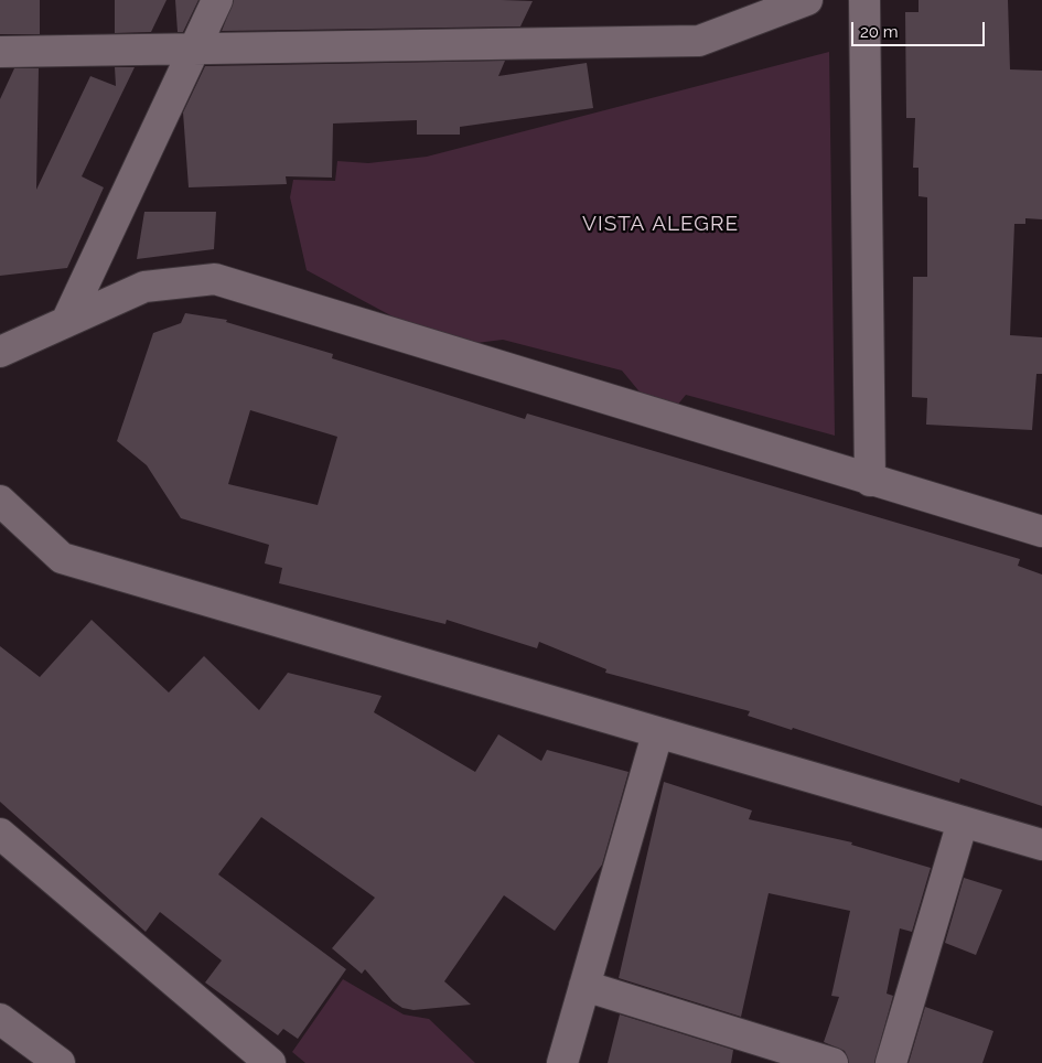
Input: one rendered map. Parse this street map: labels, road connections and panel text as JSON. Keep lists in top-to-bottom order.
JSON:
{
  "districts": ["VISTA ALEGRE"],
  "scale_bar": "20 m"
}
